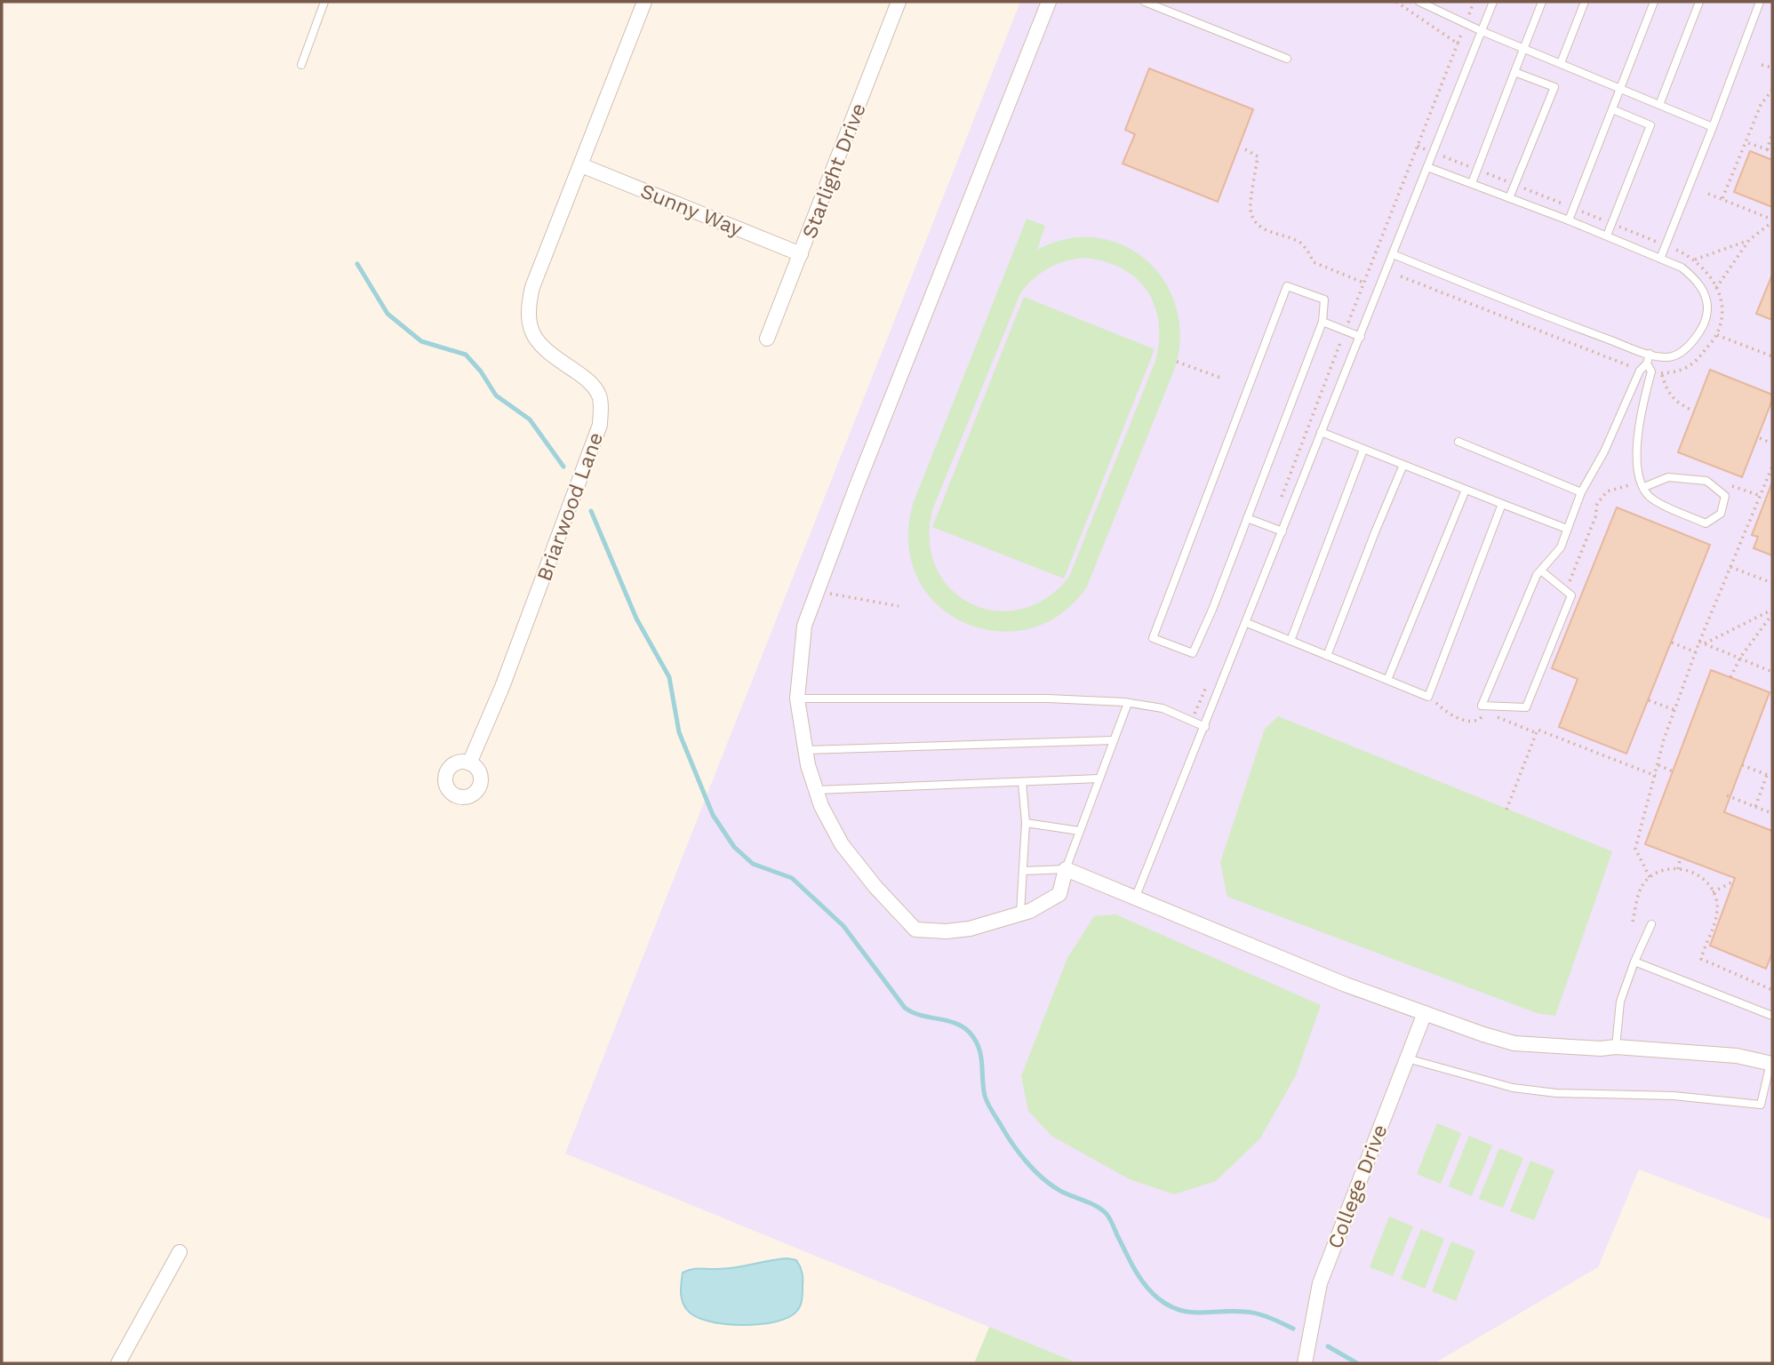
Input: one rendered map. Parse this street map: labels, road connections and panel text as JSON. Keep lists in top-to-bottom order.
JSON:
{
  "streets": {
    "street": [
      "Starlight Drive",
      "Sunny Way",
      "Briarwood Lane",
      "College Drive"
    ]
  },
  "crossings": [
    ["Starlight Drive", "Sunny Way"],
    ["Sunny Way", "Briarwood Lane"]
  ]
}
